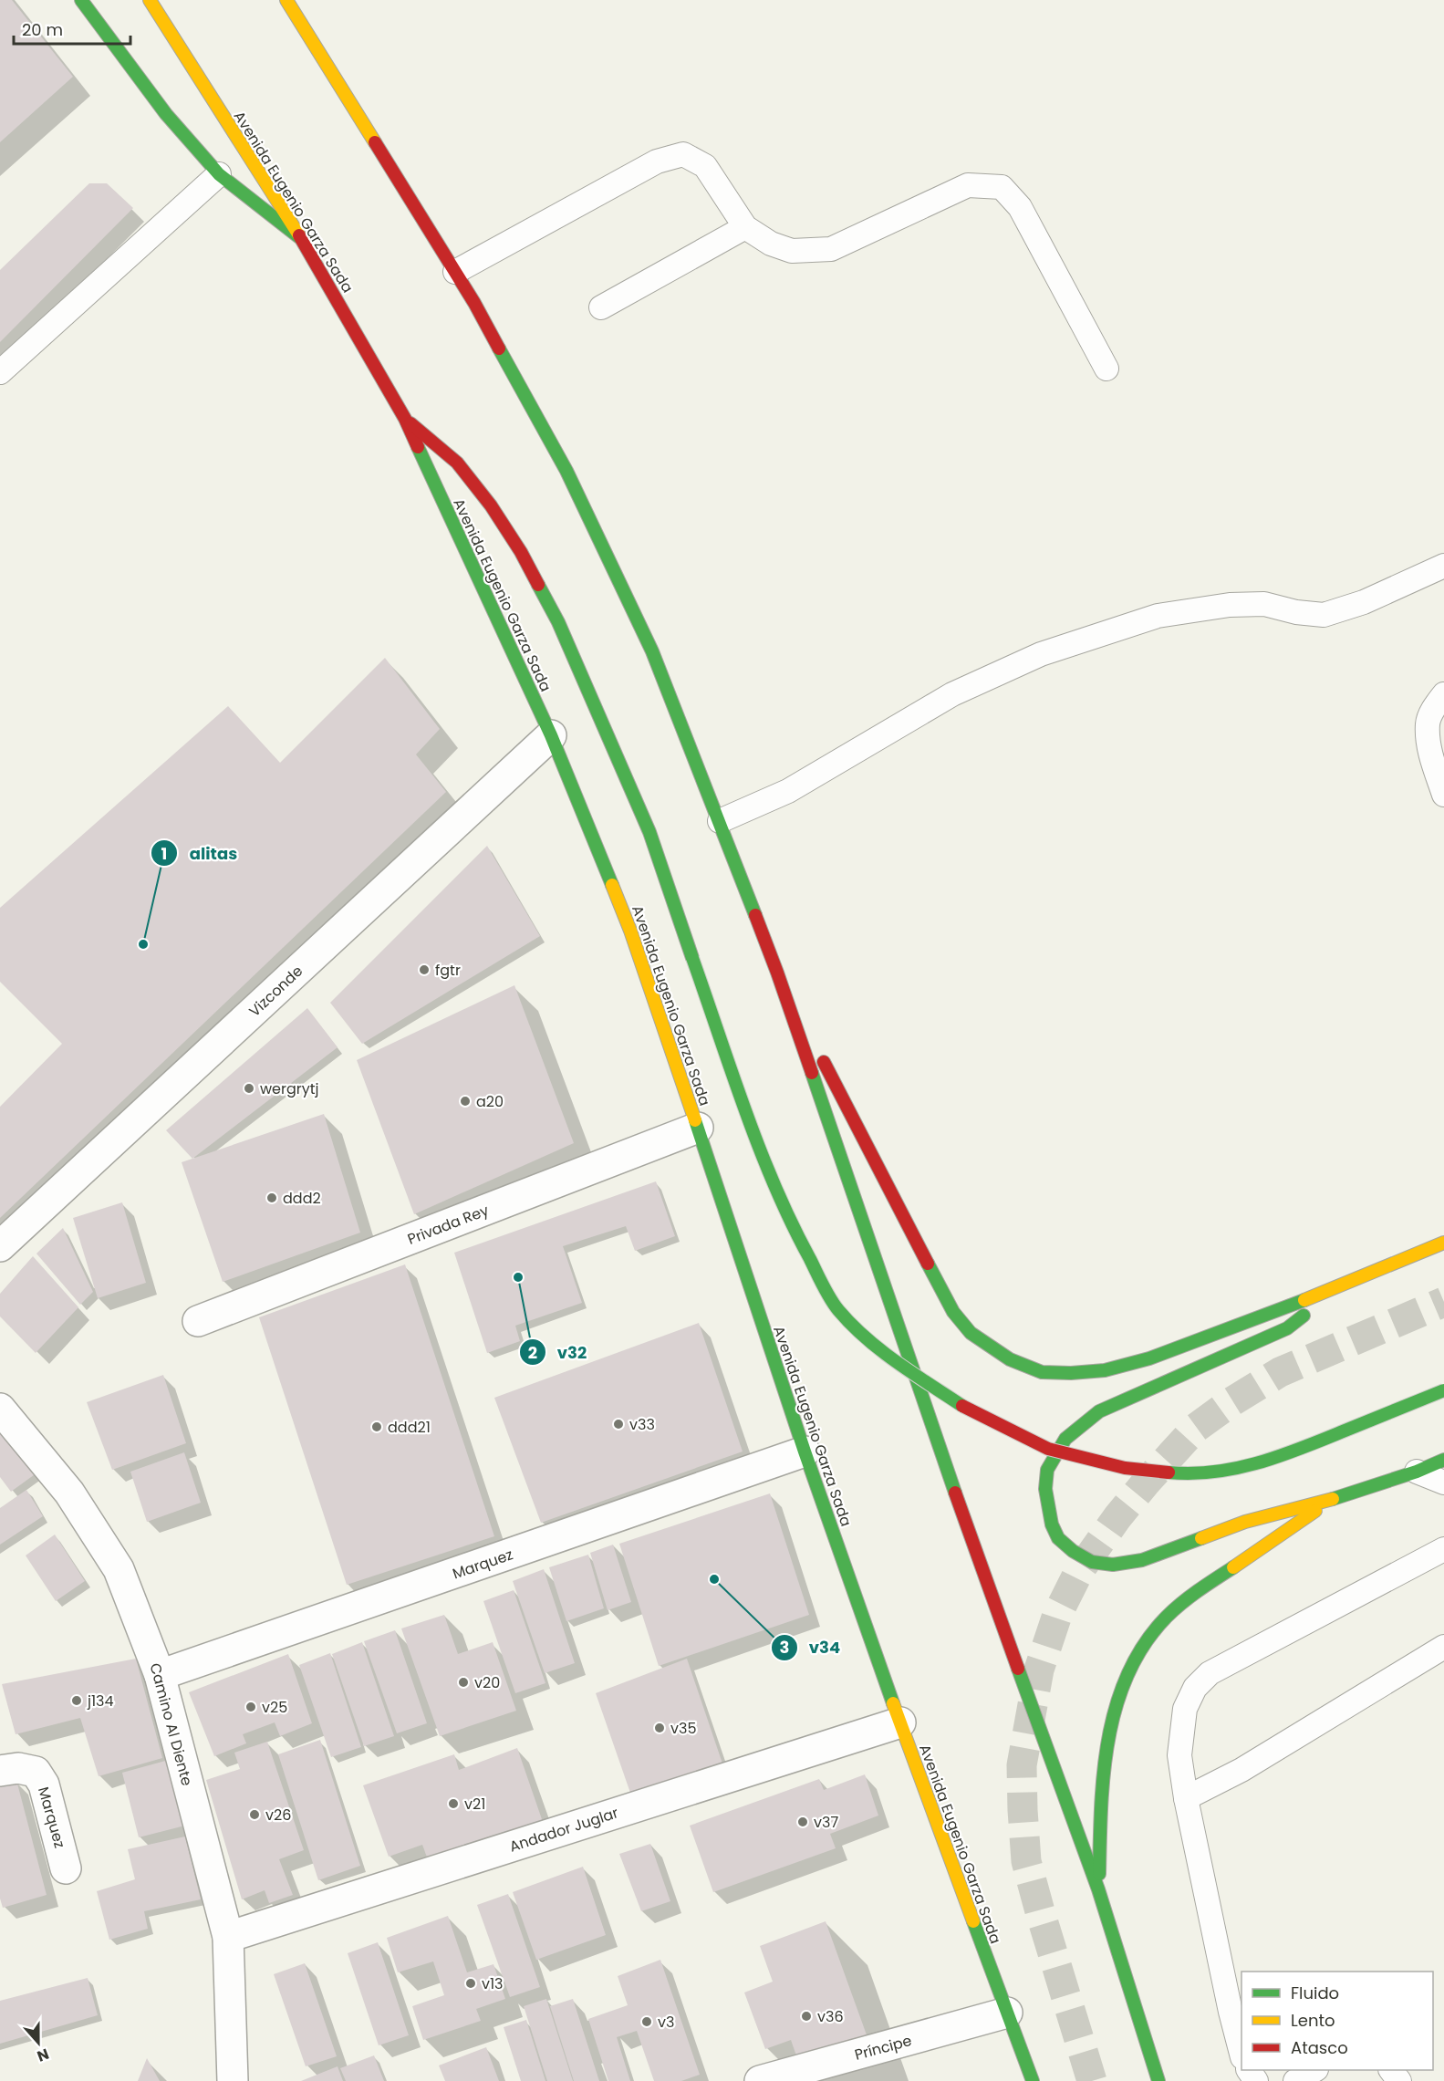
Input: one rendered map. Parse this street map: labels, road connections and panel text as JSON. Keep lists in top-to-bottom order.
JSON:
{
  "streets": {
    "main road": ["Avenida Eugenio Garza Sada"],
    "street": [
      "Vizconde",
      "Privada Rey",
      "Marquez",
      "Camino Al Diente",
      "Andador Juglar",
      "Príncipe"
    ]
  },
  "crossings": [
    ["Avenida Eugenio Garza Sada", "Vizconde"],
    ["Avenida Eugenio Garza Sada", "Privada Rey"],
    ["Avenida Eugenio Garza Sada", "Marquez"],
    ["Avenida Eugenio Garza Sada", "Andador Juglar"],
    ["Avenida Eugenio Garza Sada", "Príncipe"],
    ["Marquez", "Camino Al Diente"],
    ["Camino Al Diente", "Andador Juglar"]
  ],
  "places": [
    "alitas",
    "fgtr",
    "wergrytj",
    "a20",
    "ddd2",
    "v32",
    "v33",
    "ddd21",
    "v34",
    "v20",
    "j134",
    "v25",
    "v35",
    "v21",
    "v26",
    "v37",
    "v13",
    "v36",
    "v3"
  ],
  "legend": ["Fluido", "Lento", "Atasco"],
  "scale_bar": "20 m",
  "north": "bottom"
}
